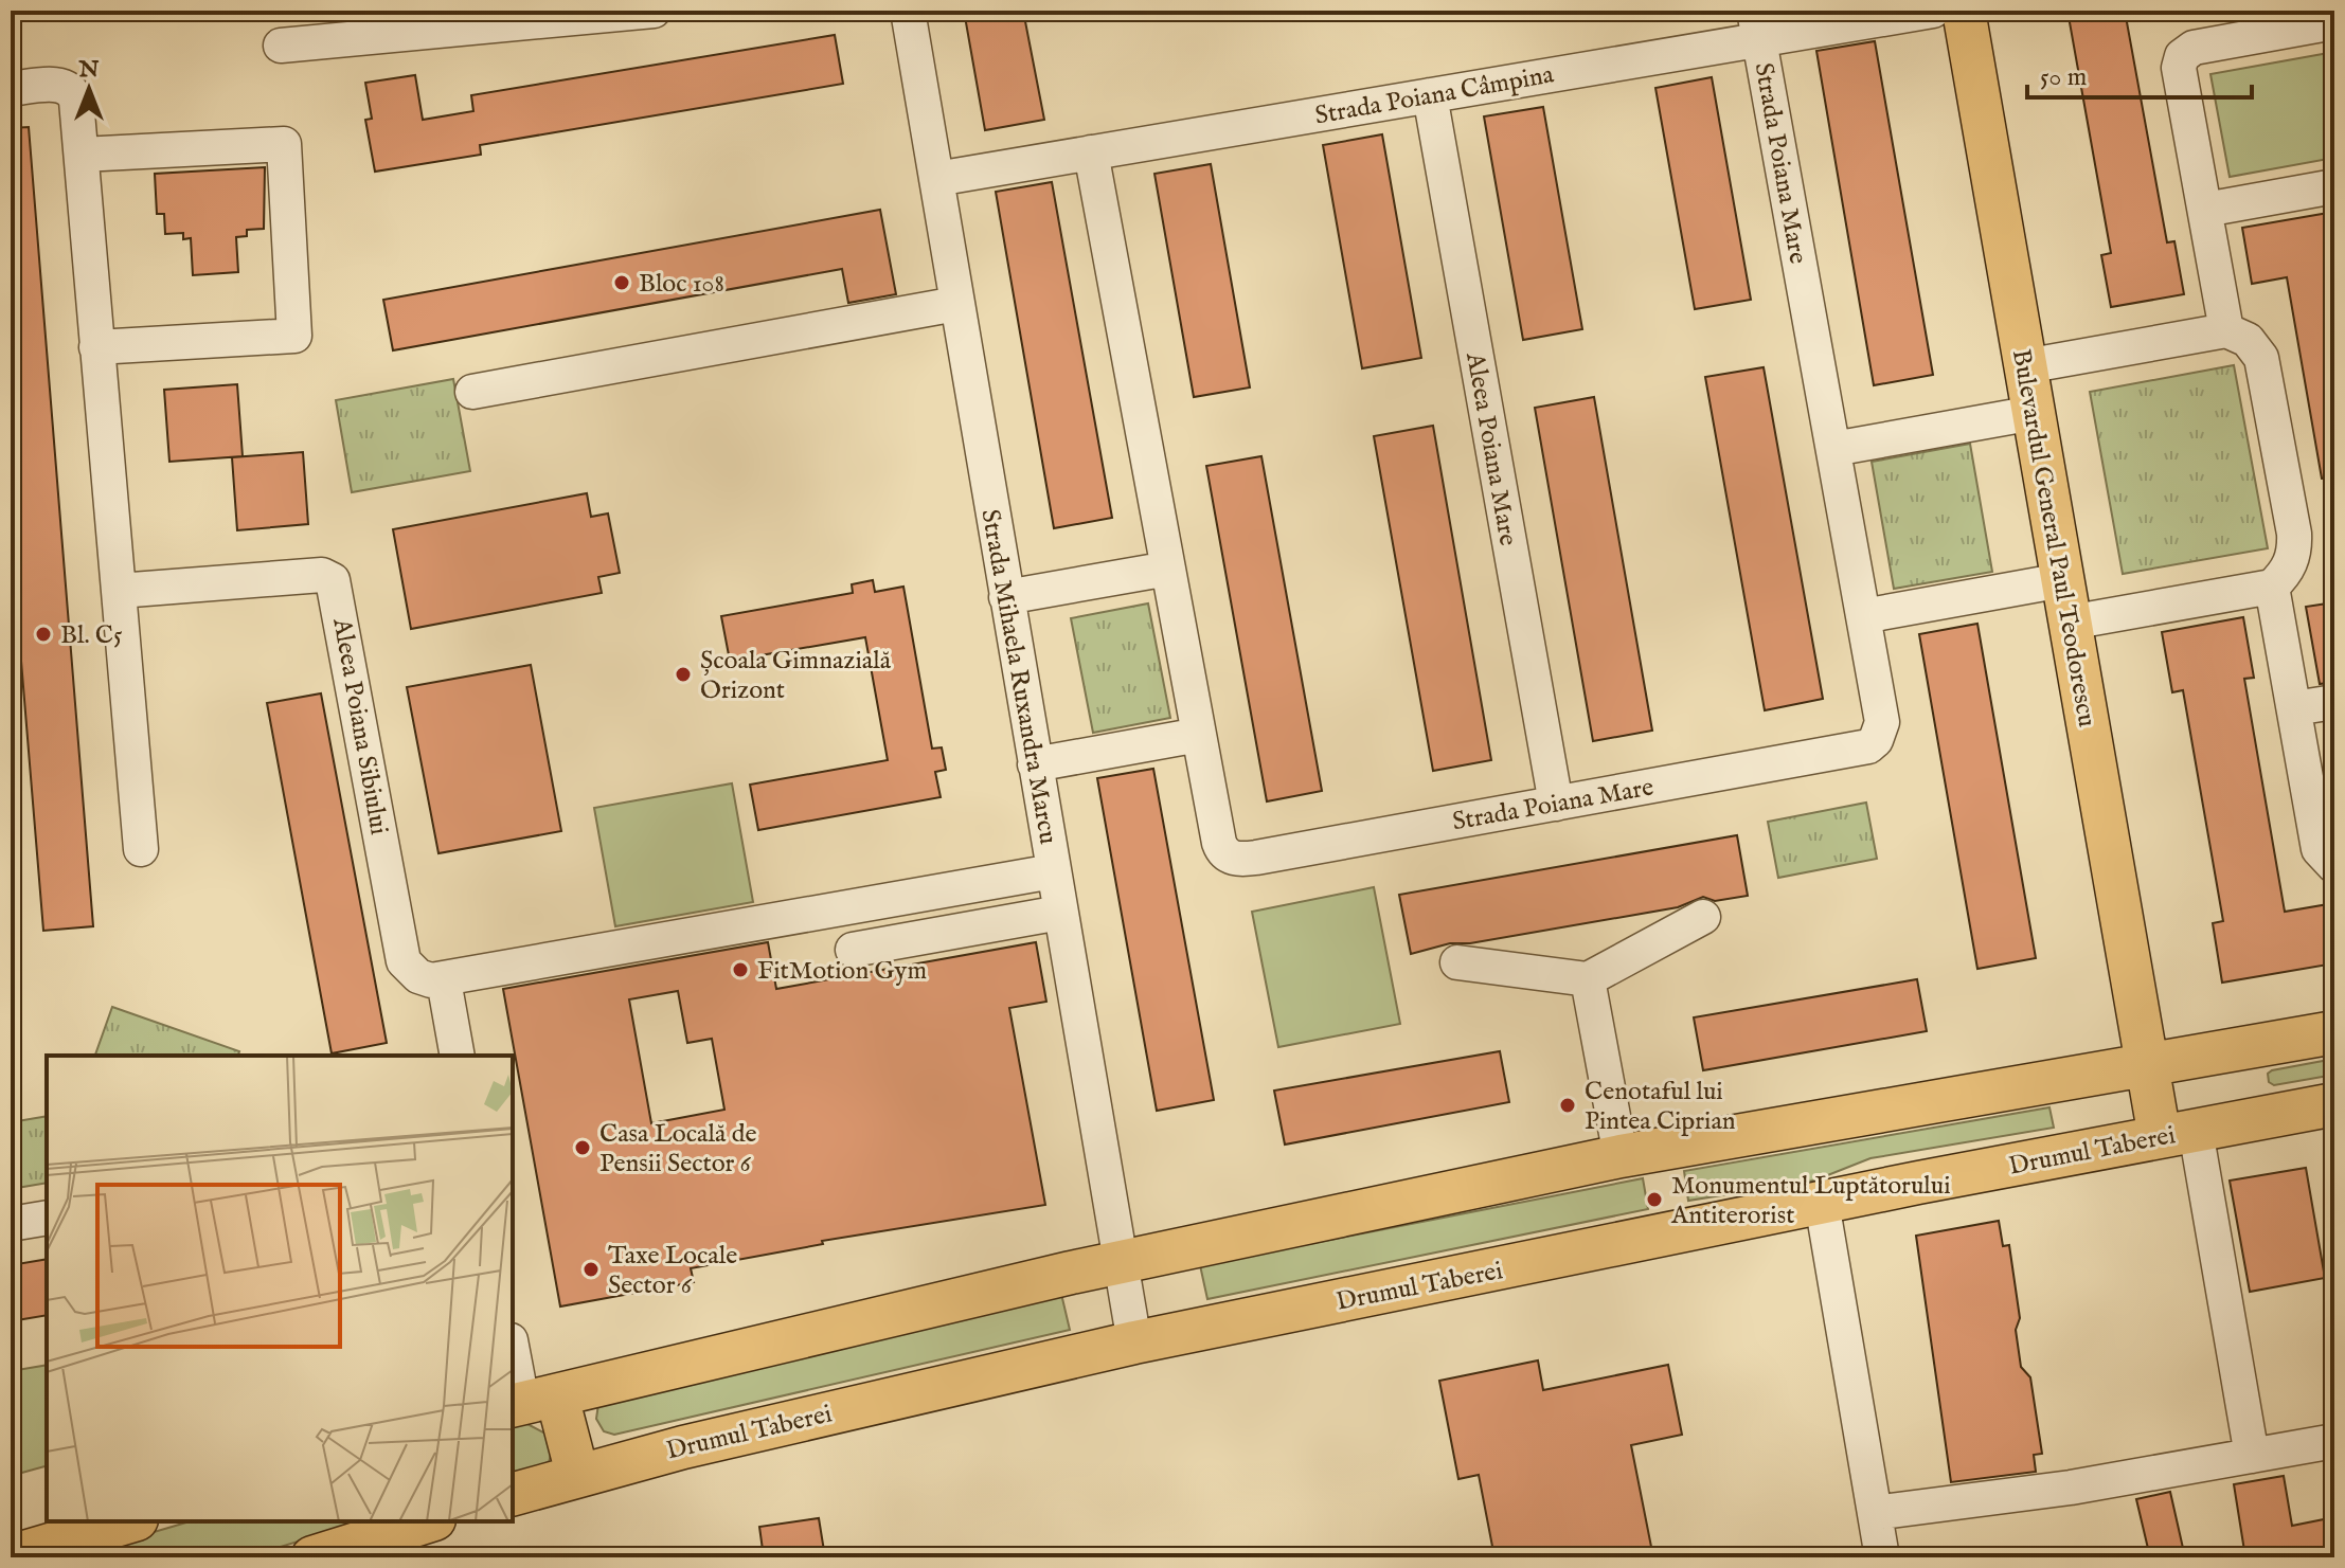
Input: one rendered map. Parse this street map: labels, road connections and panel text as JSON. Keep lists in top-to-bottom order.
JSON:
{
  "streets": {
    "main road": ["Bulevardul General Paul Teodorescu", "Drumul Taberei"],
    "street": [
      "Strada Poiana Câmpina",
      "Strada Poiana Mare",
      "Aleea Poiana Mare",
      "Strada Mihaela Ruxandra Marcu",
      "Aleea Poiana Sibiului"
    ]
  },
  "crossings": [
    ["Strada Poiana Câmpina", "Strada Poiana Mare"],
    ["Strada Poiana Câmpina", "Aleea Poiana Mare"],
    ["Strada Poiana Câmpina", "Strada Mihaela Ruxandra Marcu"],
    ["Strada Poiana Mare", "Aleea Poiana Mare"],
    ["Bulevardul General Paul Teodorescu", "Drumul Taberei"],
    ["Strada Mihaela Ruxandra Marcu", "Drumul Taberei"]
  ],
  "places": [
    "Bloc 108",
    "Bl. C5",
    "Școala Gimnazială Orizont",
    "FitMotion Gym",
    "Cenotaful lui Pintea Ciprian",
    "Casa Locală de Pensii Sector 6",
    "Monumentul Luptătorului Antiterorist",
    "Taxe Locale Sector 6"
  ],
  "scale_bar": "50 m",
  "north": "top"
}
